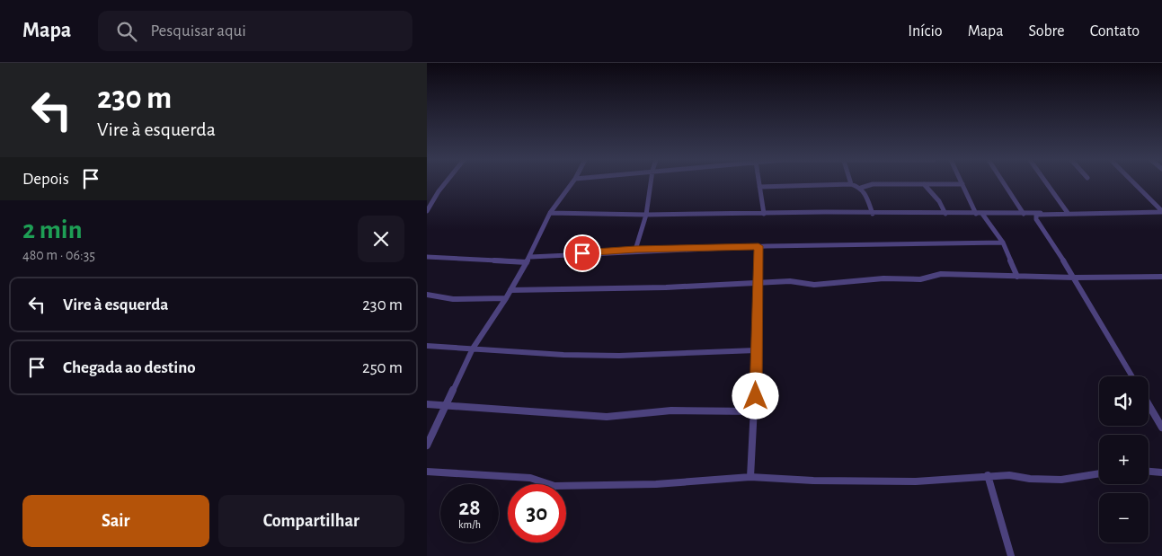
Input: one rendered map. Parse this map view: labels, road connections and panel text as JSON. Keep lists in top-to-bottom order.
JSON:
{
  "page": {
    "header": "Mapa",
    "search": "Pesquisar aqui",
    "nav": [
      "Início",
      "Mapa",
      "Sobre",
      "Contato"
    ],
    "turn": ["230 m", "Vire à esquerda"],
    "then": "Depois",
    "heading": ["2 min", "480 m · 06:35"],
    "list": [
      {
        "name": "Vire à esquerda",
        "value": "230 m"
      },
      {
        "name": "Chegada ao destino",
        "value": "250 m"
      }
    ],
    "map_buttons": ["+", "−"],
    "speed": "28 km/h",
    "limit": "30",
    "buttons": ["Sair", "Compartilhar"]
  }
}
